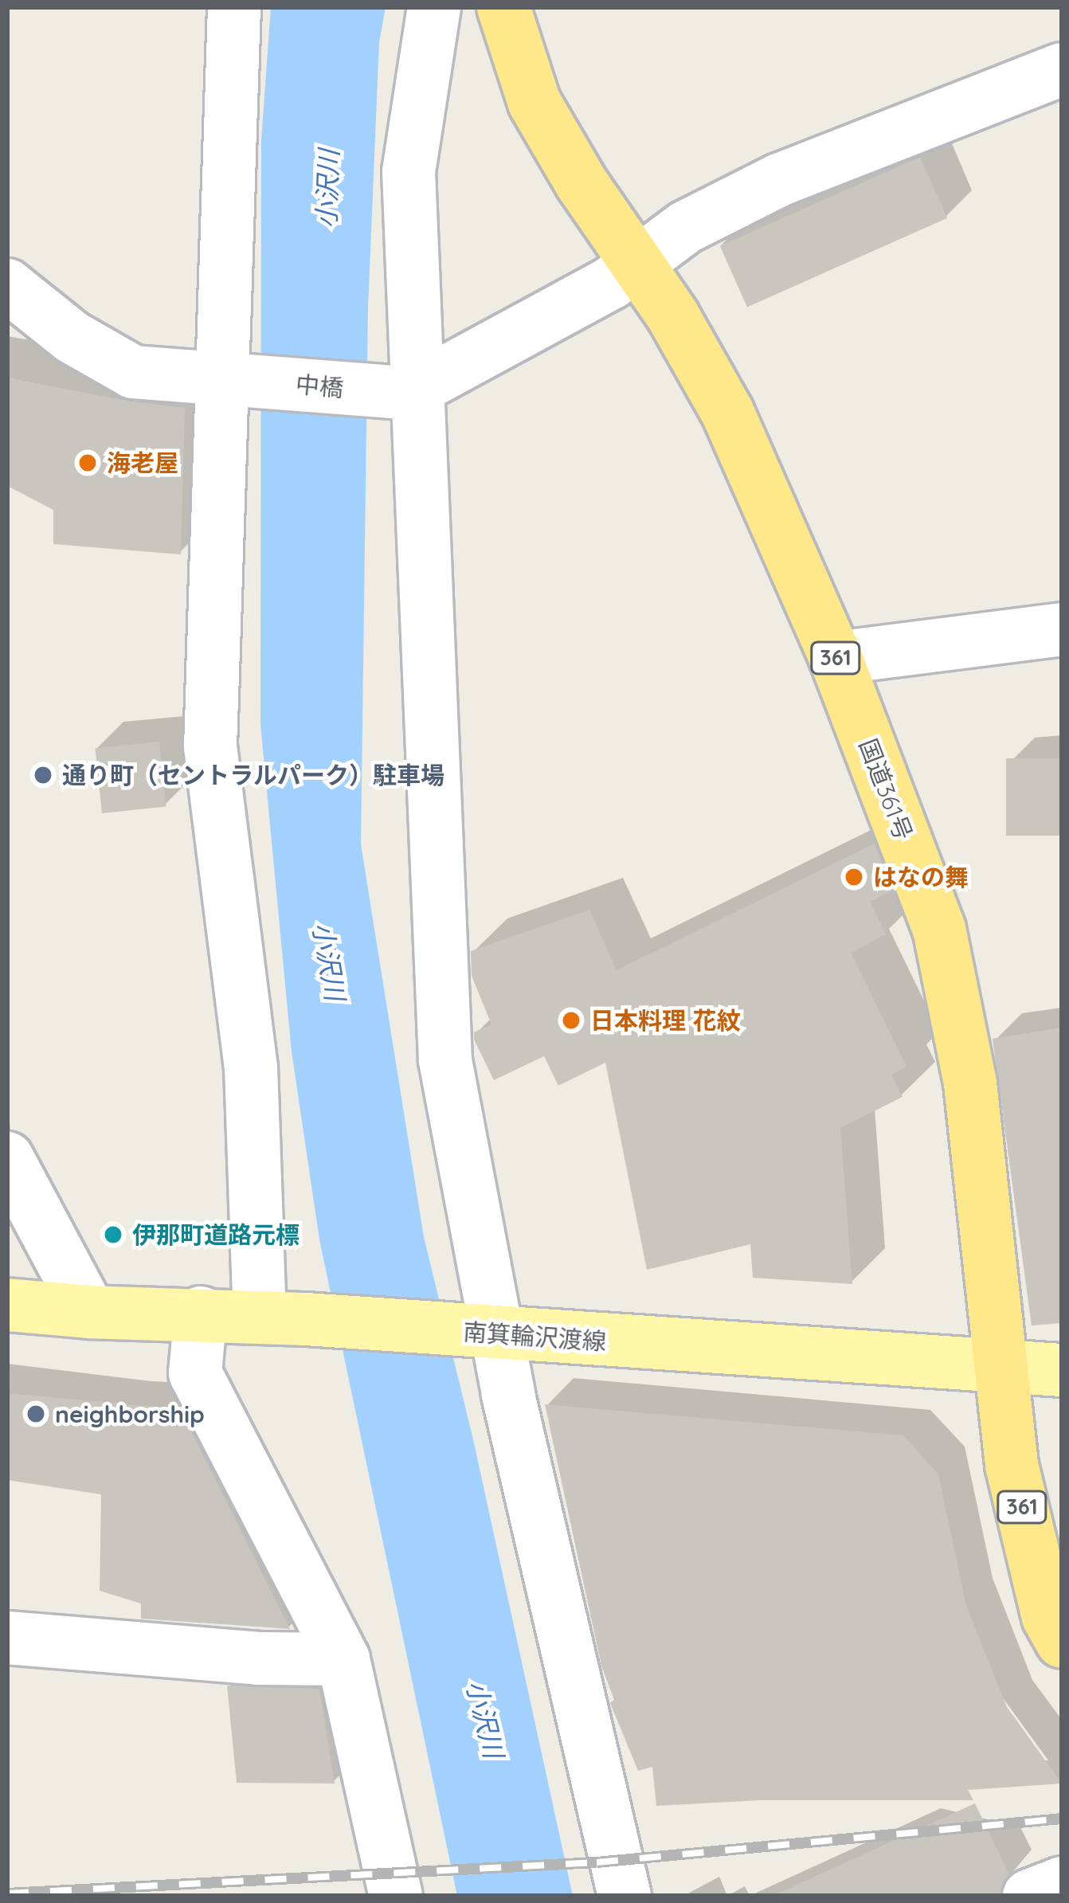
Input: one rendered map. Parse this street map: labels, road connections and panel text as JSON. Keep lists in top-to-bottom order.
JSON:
{
  "streets": {
    "highway": ["361", "国道361号"],
    "main road": ["南箕輪沢渡線"],
    "street": ["中橋"]
  },
  "crossings": [
    ["国道361号", "南箕輪沢渡線"]
  ],
  "water": ["小沢川"],
  "places": [
    "海老屋",
    "通り町（セントラルパーク）駐車場",
    "はなの舞",
    "日本料理 花紋",
    "伊那町道路元標",
    "neighborship"
  ]
}
